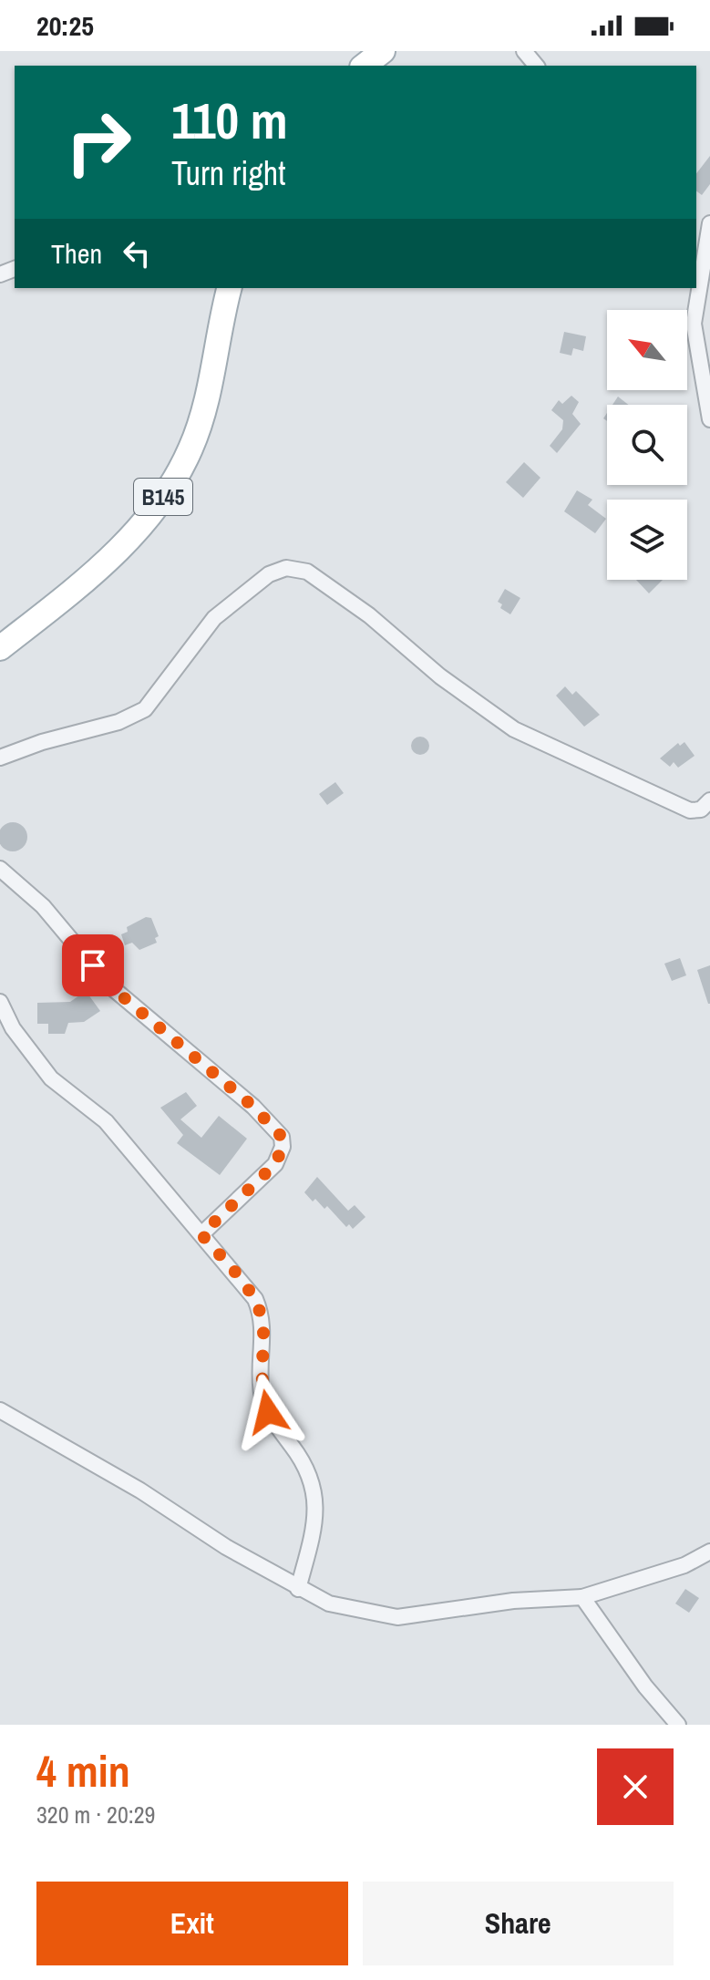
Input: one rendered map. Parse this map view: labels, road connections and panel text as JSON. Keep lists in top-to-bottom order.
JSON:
{
  "streets": {
    "main road": ["B145"]
  },
  "north": "top left",
  "page": {
    "status": "20:25",
    "turn": ["110 m", "Turn right"],
    "then": "Then",
    "heading": ["4 min", "320 m · 20:29"],
    "buttons": ["Exit", "Share"]
  }
}
